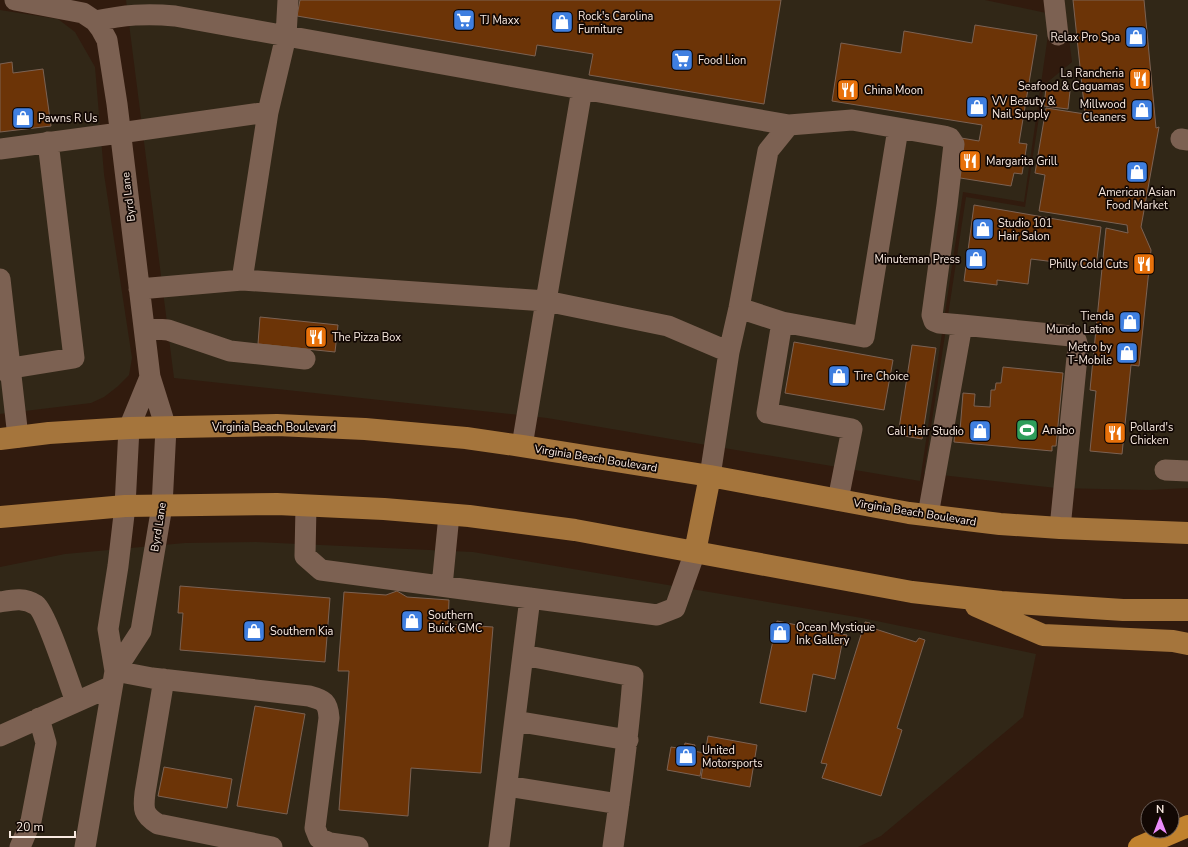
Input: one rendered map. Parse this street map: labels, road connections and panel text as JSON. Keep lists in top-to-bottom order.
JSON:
{
  "streets": {
    "main road": ["Virginia Beach Boulevard"],
    "street": ["Byrd Lane"]
  },
  "crossings": [
    ["Byrd Lane", "Virginia Beach Boulevard"]
  ],
  "places": {
    "supermarket": ["TJ Maxx", "Food Lion"],
    "shop": [
      "Rock's Carolina Furniture",
      "Relax Pro Spa",
      "VV Beauty & Nail Supply",
      "Millwood Cleaners",
      "Pawns R Us",
      "American Asian Food Market",
      "Studio 101 Hair Salon",
      "Minuteman Press",
      "Tienda Mundo Latino",
      "Metro by T-Mobile",
      "Tire Choice",
      "Cali Hair Studio",
      "Southern Buick GMC",
      "Southern Kia",
      "Ocean Mystique Ink Gallery",
      "United Motorsports"
    ],
    "restaurant": [
      "La Rancheria Seafood & Caguamas",
      "China Moon",
      "Margarita Grill",
      "Philly Cold Cuts",
      "The Pizza Box",
      "Pollard's Chicken"
    ],
    "sports": ["Anabo"]
  },
  "scale_bar": "20 m",
  "north": "top"
}
